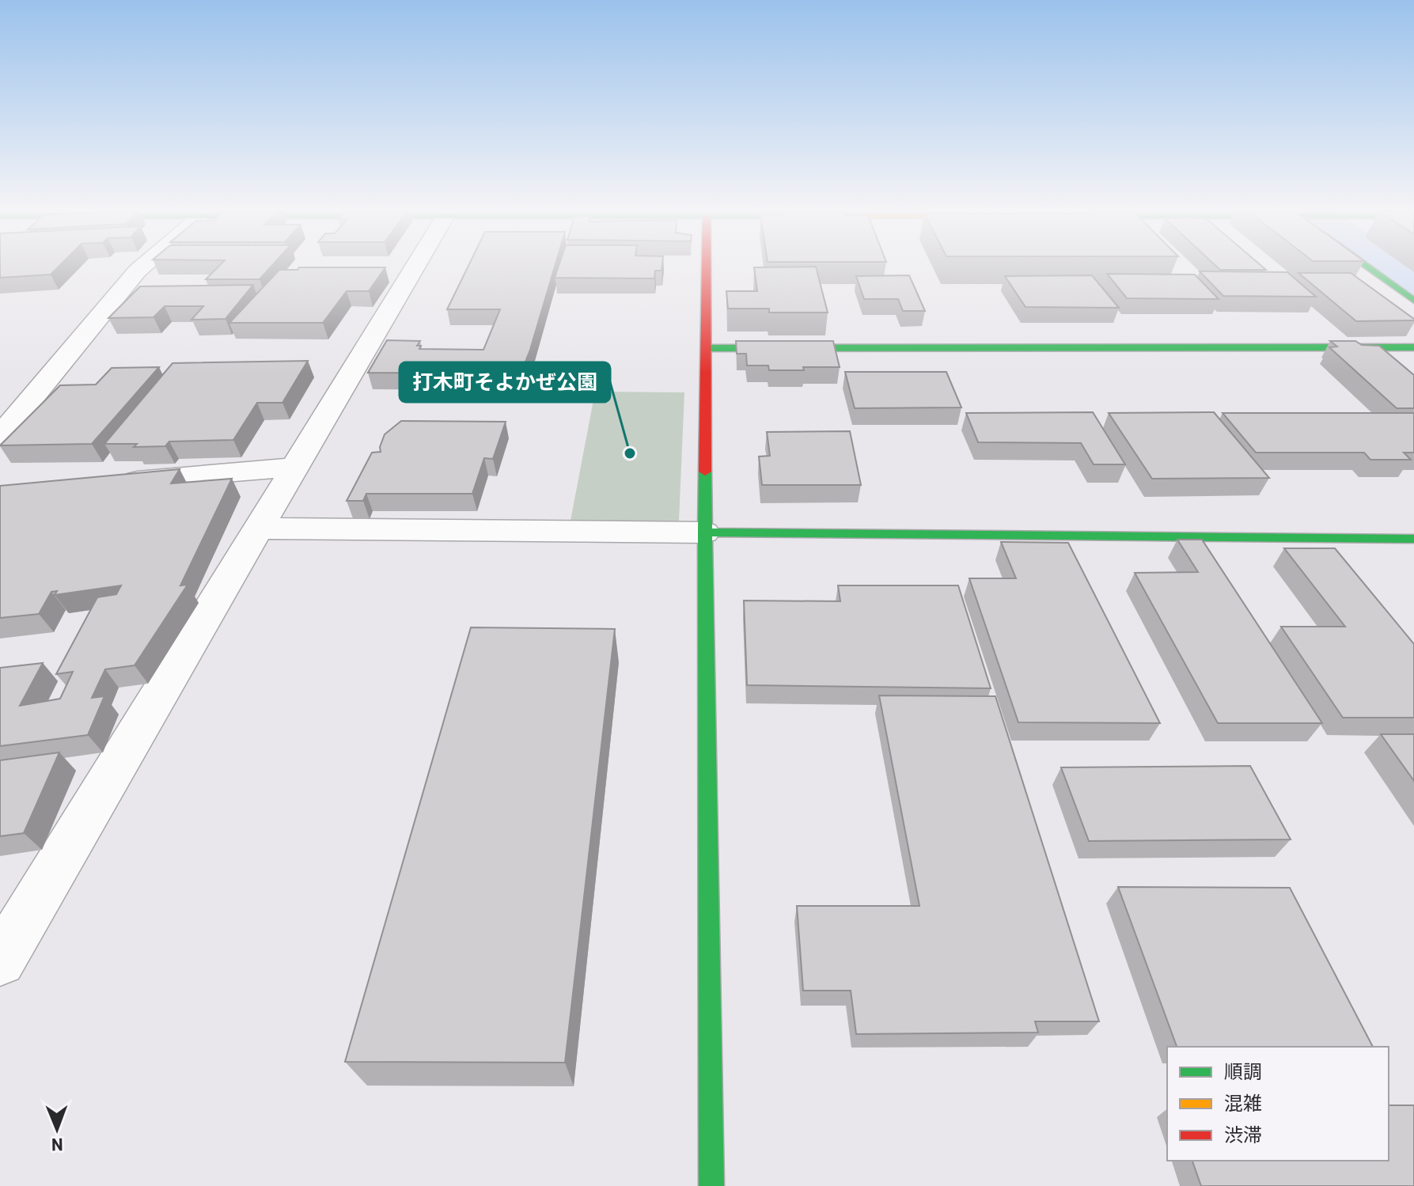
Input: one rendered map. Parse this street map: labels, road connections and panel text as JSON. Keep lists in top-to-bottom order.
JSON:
{
  "places": ["打木町そよかぜ公園"],
  "legend": ["順調", "混雑", "渋滞"],
  "north": "bottom"
}
